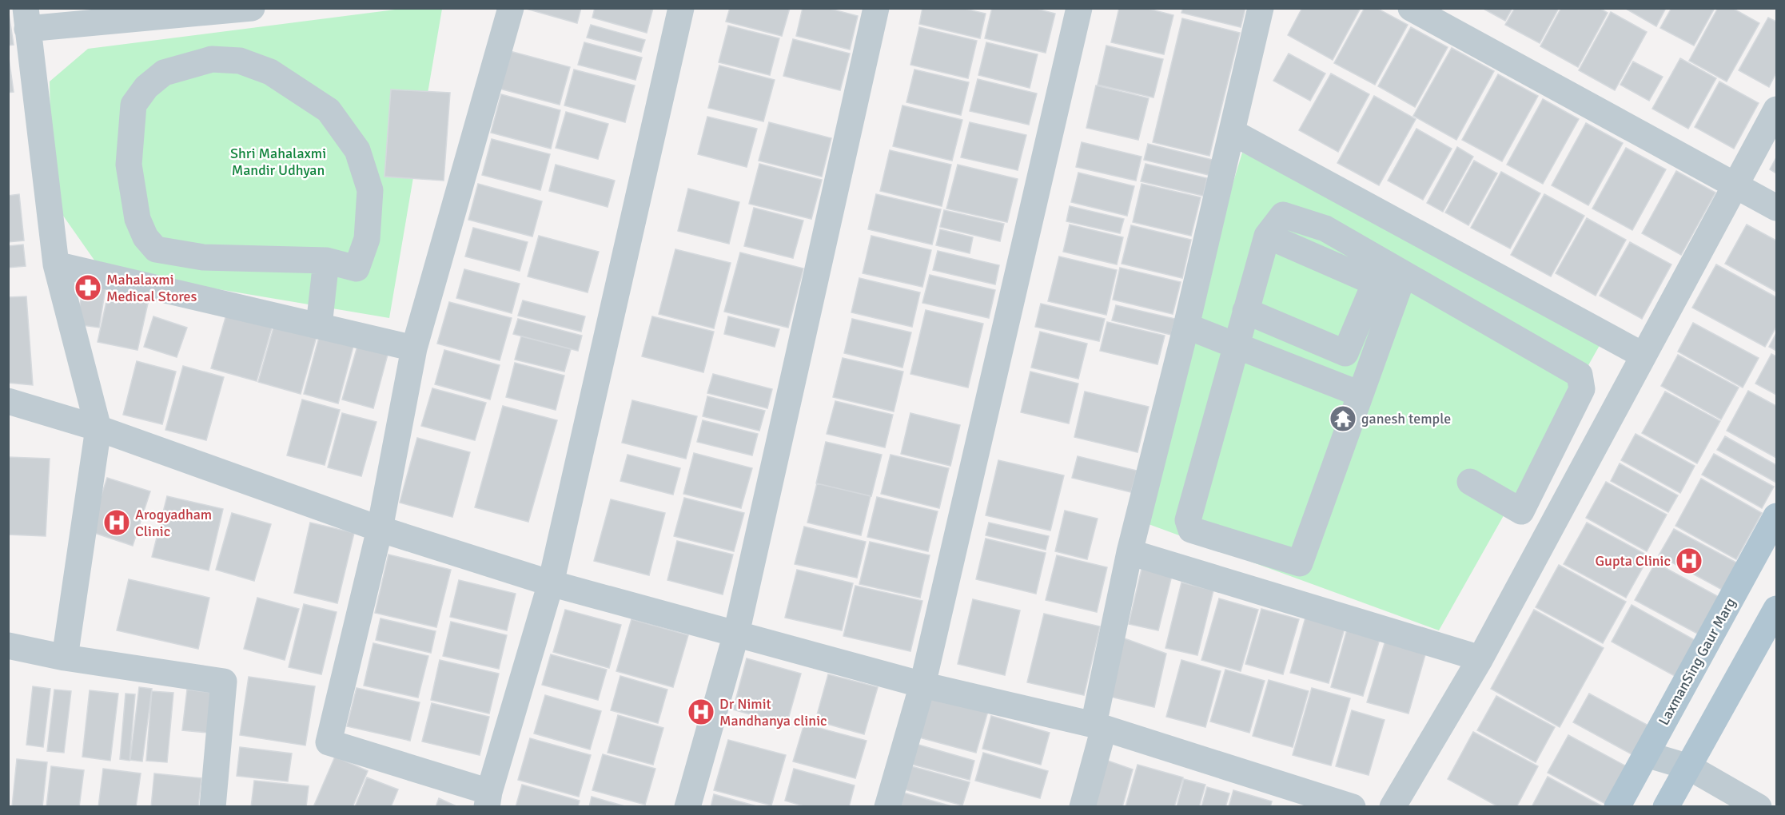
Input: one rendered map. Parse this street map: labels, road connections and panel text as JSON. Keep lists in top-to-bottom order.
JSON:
{
  "streets": {
    "main road": ["LaxmanSing Gaur Marg"]
  },
  "parks": ["Shri Mahalaxmi Mandir Udhyan"],
  "places": {
    "pharmacy": ["Mahalaxmi Medical Stores"],
    "temple": ["ganesh temple"],
    "hospital": ["Arogyadham Clinic", "Gupta Clinic", "Dr Nimit Mandhanya clinic"]
  }
}
